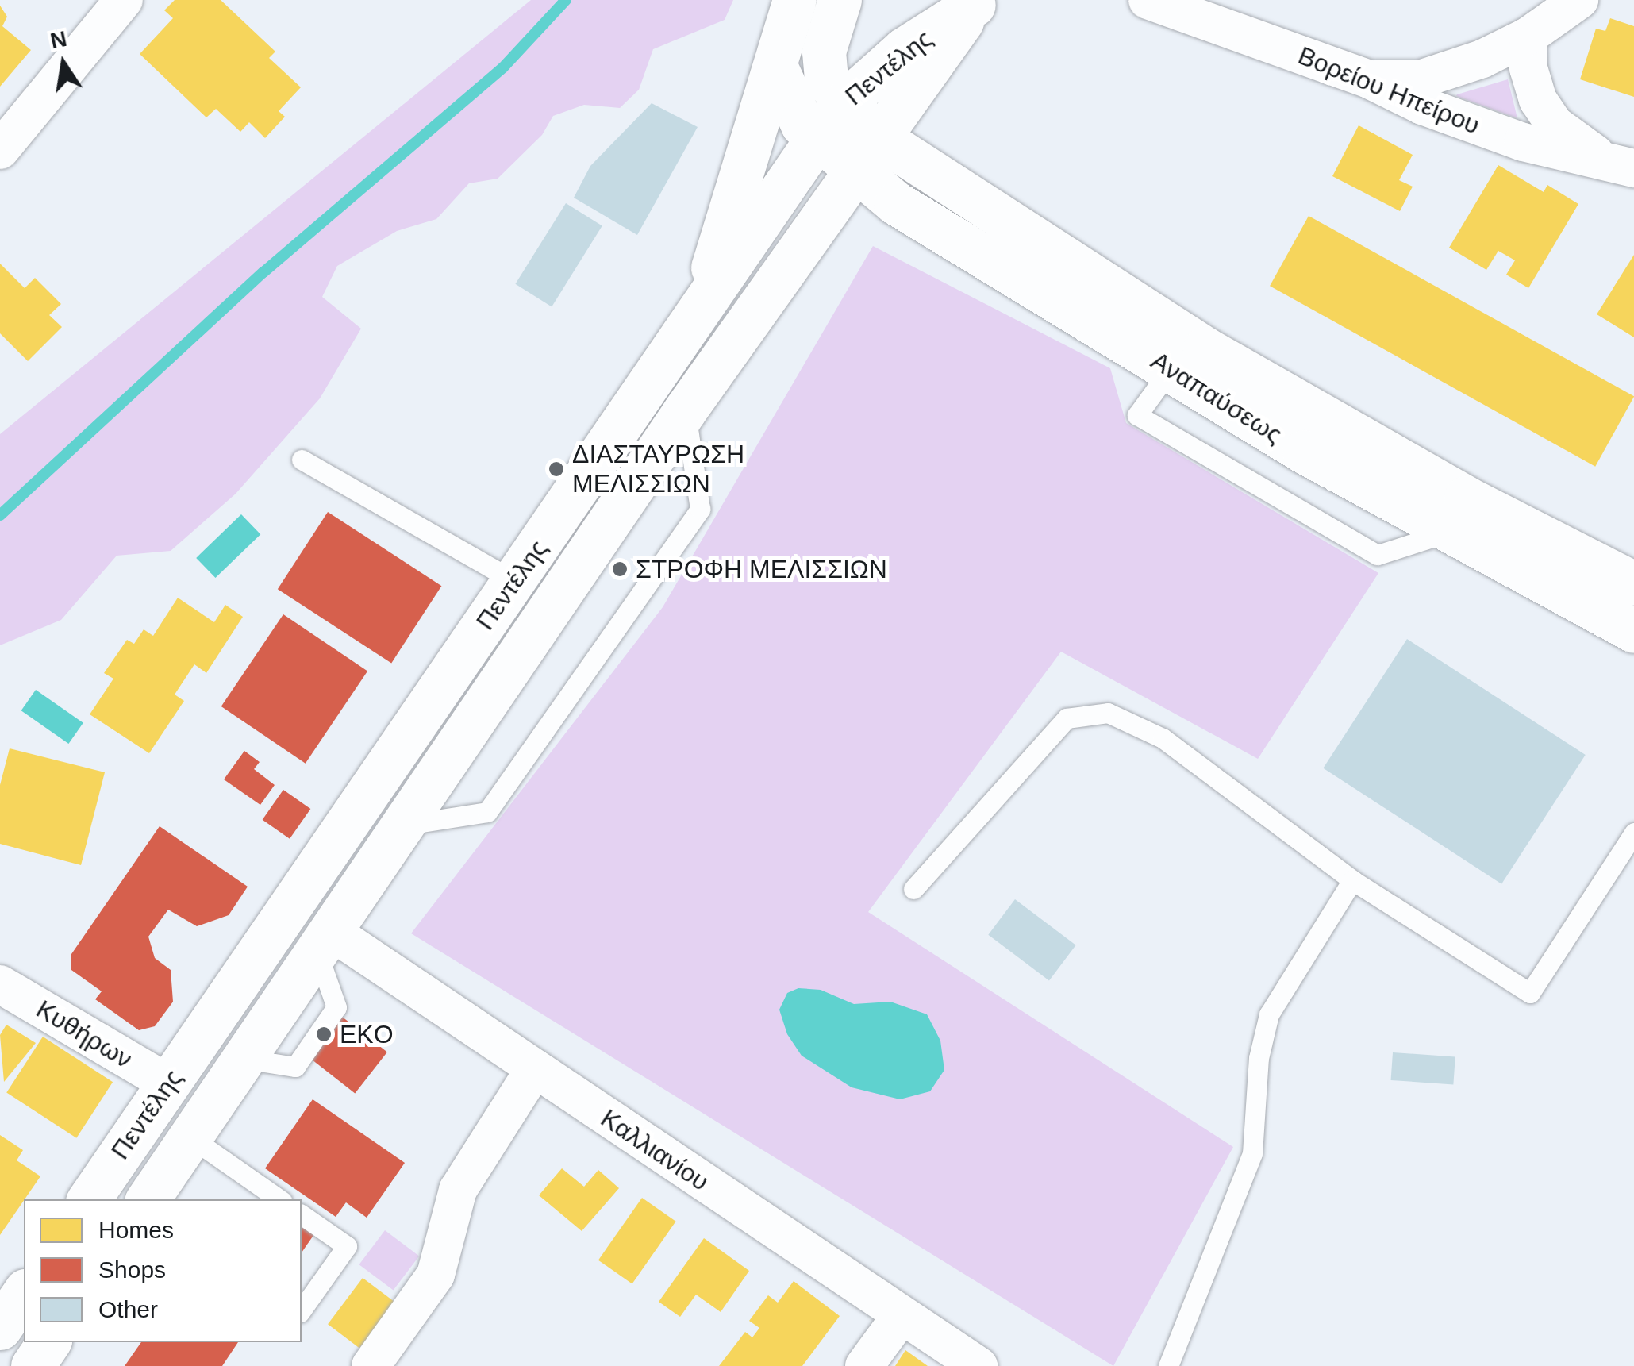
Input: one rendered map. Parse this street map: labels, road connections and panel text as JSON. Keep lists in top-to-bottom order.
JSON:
{
  "streets": {
    "main road": ["Πεντέλης", "Αναπαύσεως"],
    "street": ["Βορείου Ηπείρου", "Κυθήρων", "Καλλιανίου"]
  },
  "crossings": [
    ["Πεντέλης", "Αναπαύσεως"],
    ["Πεντέλης", "Κυθήρων"],
    ["Πεντέλης", "Καλλιανίου"]
  ],
  "places": ["ΔΙΑΣΤΑΥΡΩΣΗ ΜΕΛΙΣΣΙΩΝ", "ΣΤΡΟΦΗ ΜΕΛΙΣΣΙΩΝ", "EKO"],
  "legend": ["Homes", "Shops", "Other"],
  "north": "top"
}
